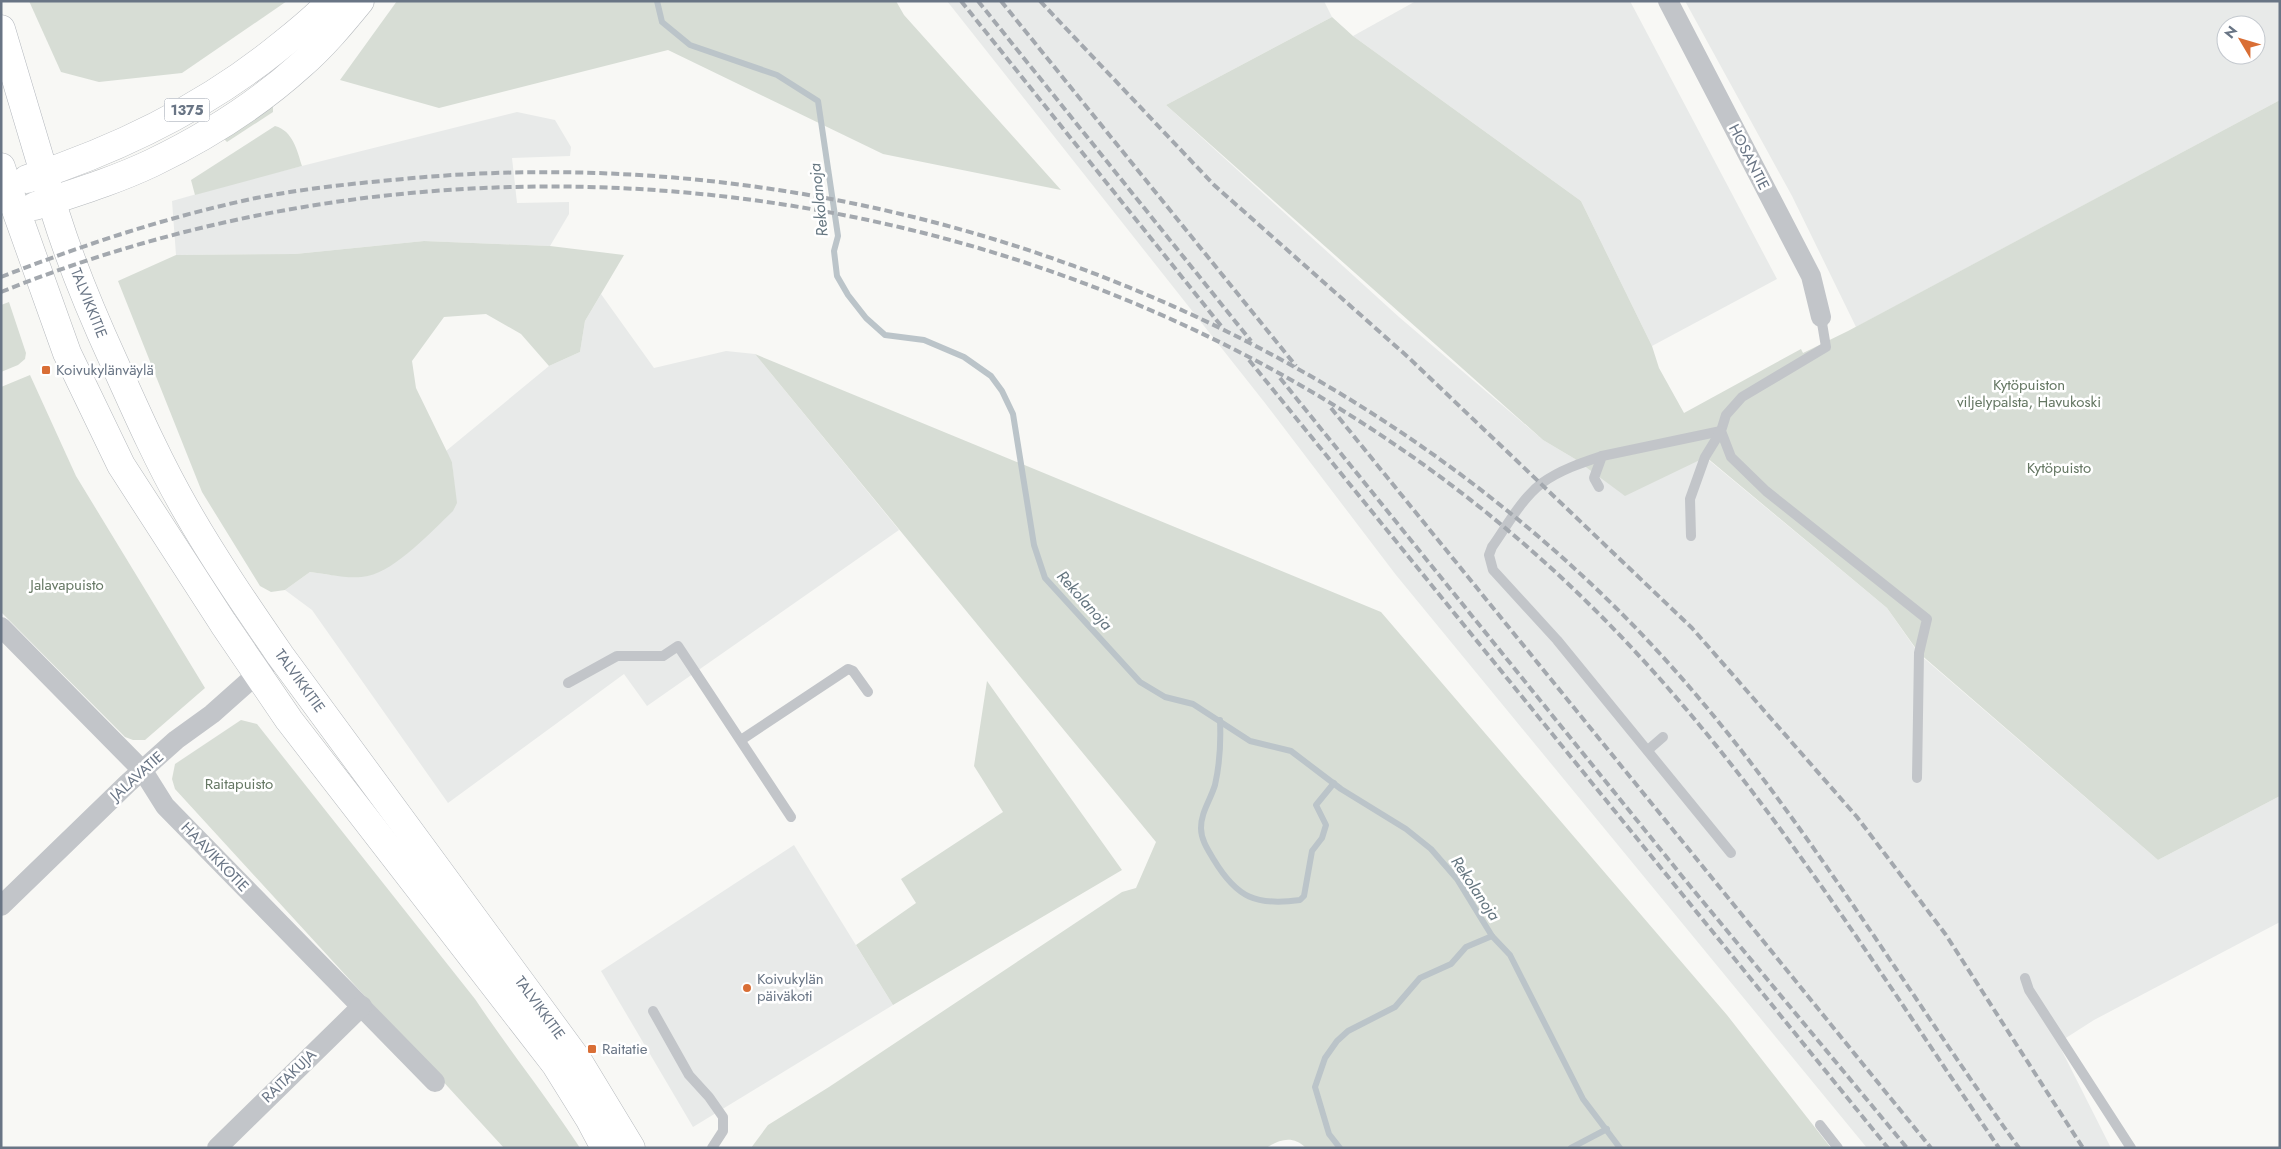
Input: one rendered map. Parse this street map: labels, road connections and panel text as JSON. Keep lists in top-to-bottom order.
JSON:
{
  "streets": {
    "main road": ["1375", "TALVIKKITIE"],
    "street": [
      "HOSANTIE",
      "JALAVATIE",
      "HAAVIKKOTIE",
      "RAITAKUJA"
    ]
  },
  "crossings": [
    ["1375", "TALVIKKITIE"],
    ["TALVIKKITIE", "JALAVATIE"],
    ["JALAVATIE", "HAAVIKKOTIE"],
    ["HAAVIKKOTIE", "RAITAKUJA"]
  ],
  "water": ["Rekolanoja"],
  "parks": [
    "Kytöpuiston viljelypalsta, Havukoski",
    "Kytöpuisto",
    "Jalavapuisto",
    "Raitapuisto"
  ],
  "places": {
    "transit": ["Koivukylänväylä", "Raitatie"],
    "other": ["Koivukylän päiväkoti"]
  },
  "north": "top left"
}
